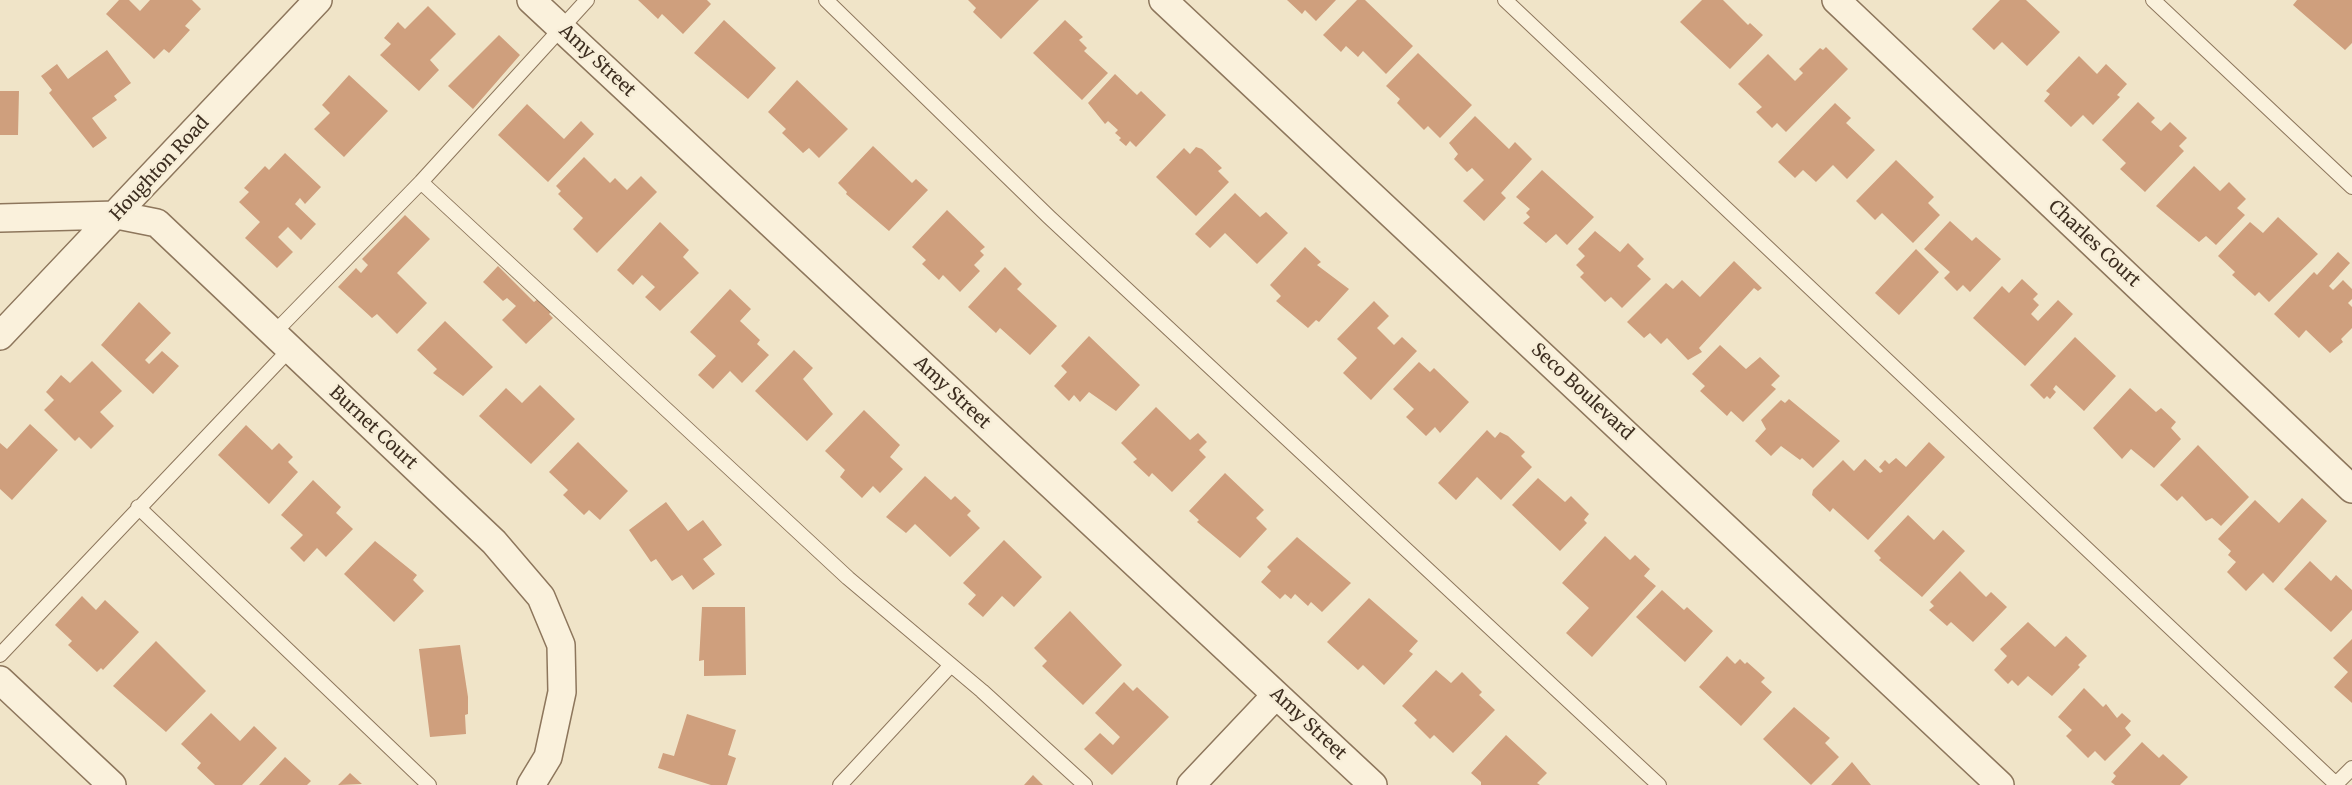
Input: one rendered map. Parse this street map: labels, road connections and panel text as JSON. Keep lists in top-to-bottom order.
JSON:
{
  "streets": {
    "street": [
      "Amy Street",
      "Houghton Road",
      "Charles Court",
      "Seco Boulevard",
      "Burnet Court"
    ]
  },
  "crossings": [
    ["Houghton Road", "Burnet Court"]
  ]
}
